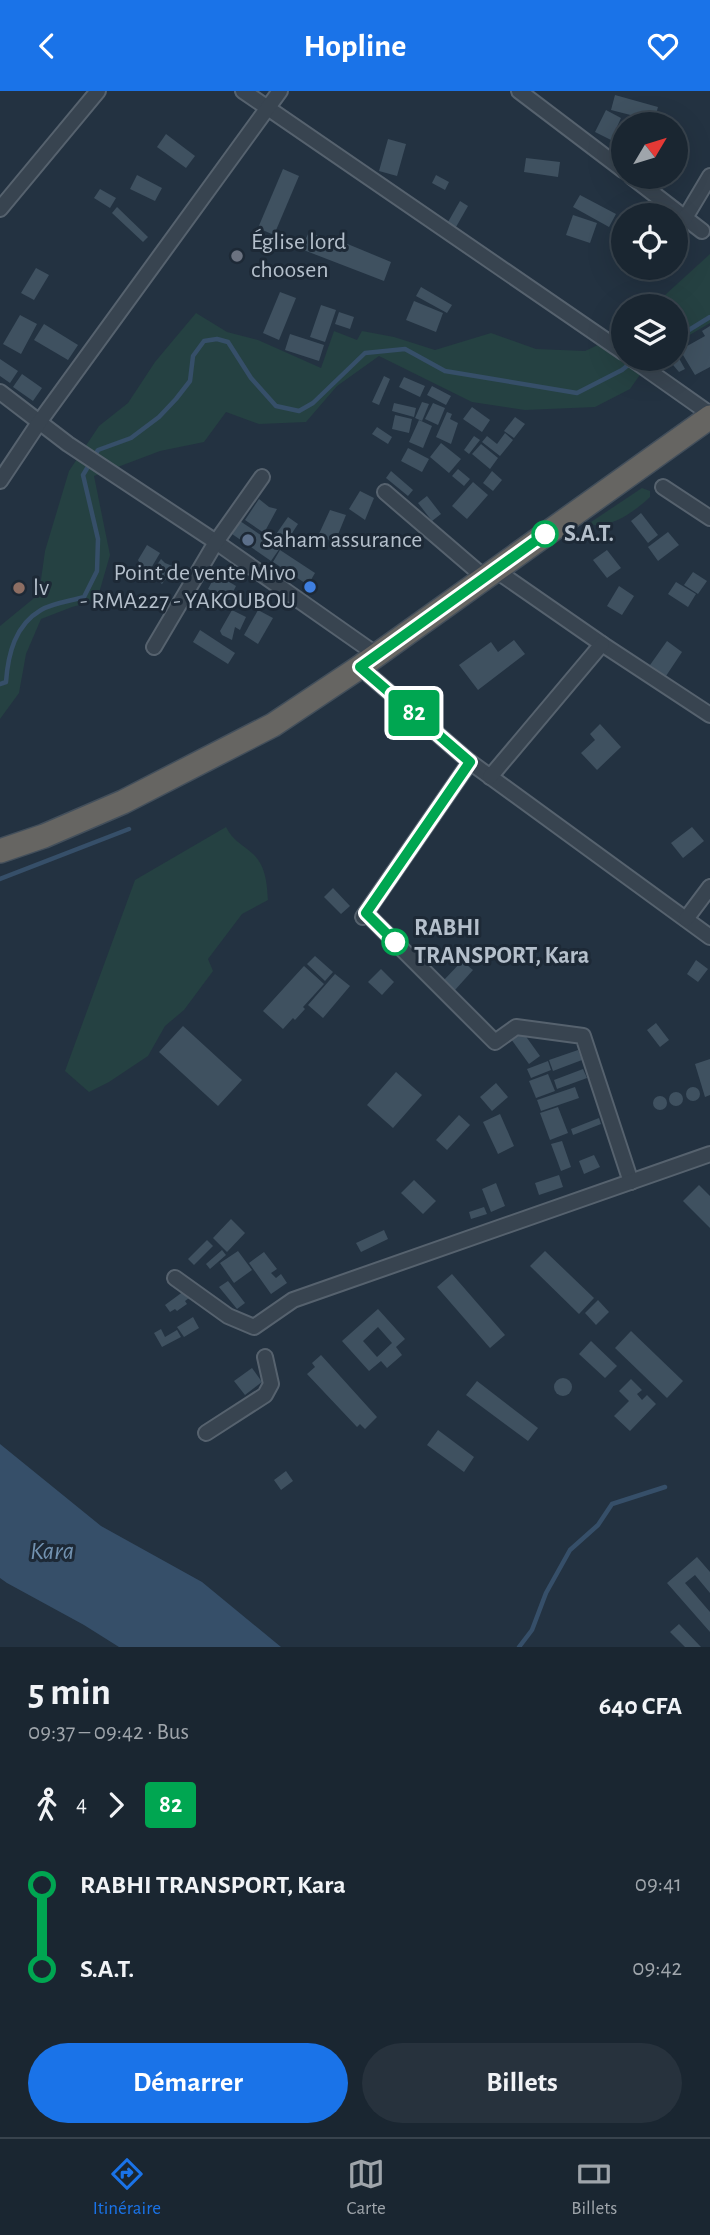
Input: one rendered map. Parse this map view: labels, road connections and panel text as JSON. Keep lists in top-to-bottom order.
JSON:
{
  "water": ["Kara"],
  "places": [
    "Église lord choosen",
    "S.A.T.",
    "Saham assurance",
    "Point de vente Mivo - RMA227 - YAKOUBOU",
    "lv",
    "RABHI TRANSPORT, Kara"
  ],
  "lines": ["bus line 82"],
  "north": "top right",
  "page": {
    "header": "Hopline",
    "on_map": "82",
    "heading": ["5 min", "09:37 – 09:42 · Bus", "640 CFA"],
    "legs": ["4", "82"],
    "list": [
      {
        "name": "RABHI TRANSPORT, Kara",
        "value": "09:41"
      },
      {
        "name": "S.A.T.",
        "value": "09:42"
      }
    ],
    "buttons": ["Démarrer", "Billets"],
    "tabs": ["Itinéraire", "Carte", "Billets"]
  }
}
